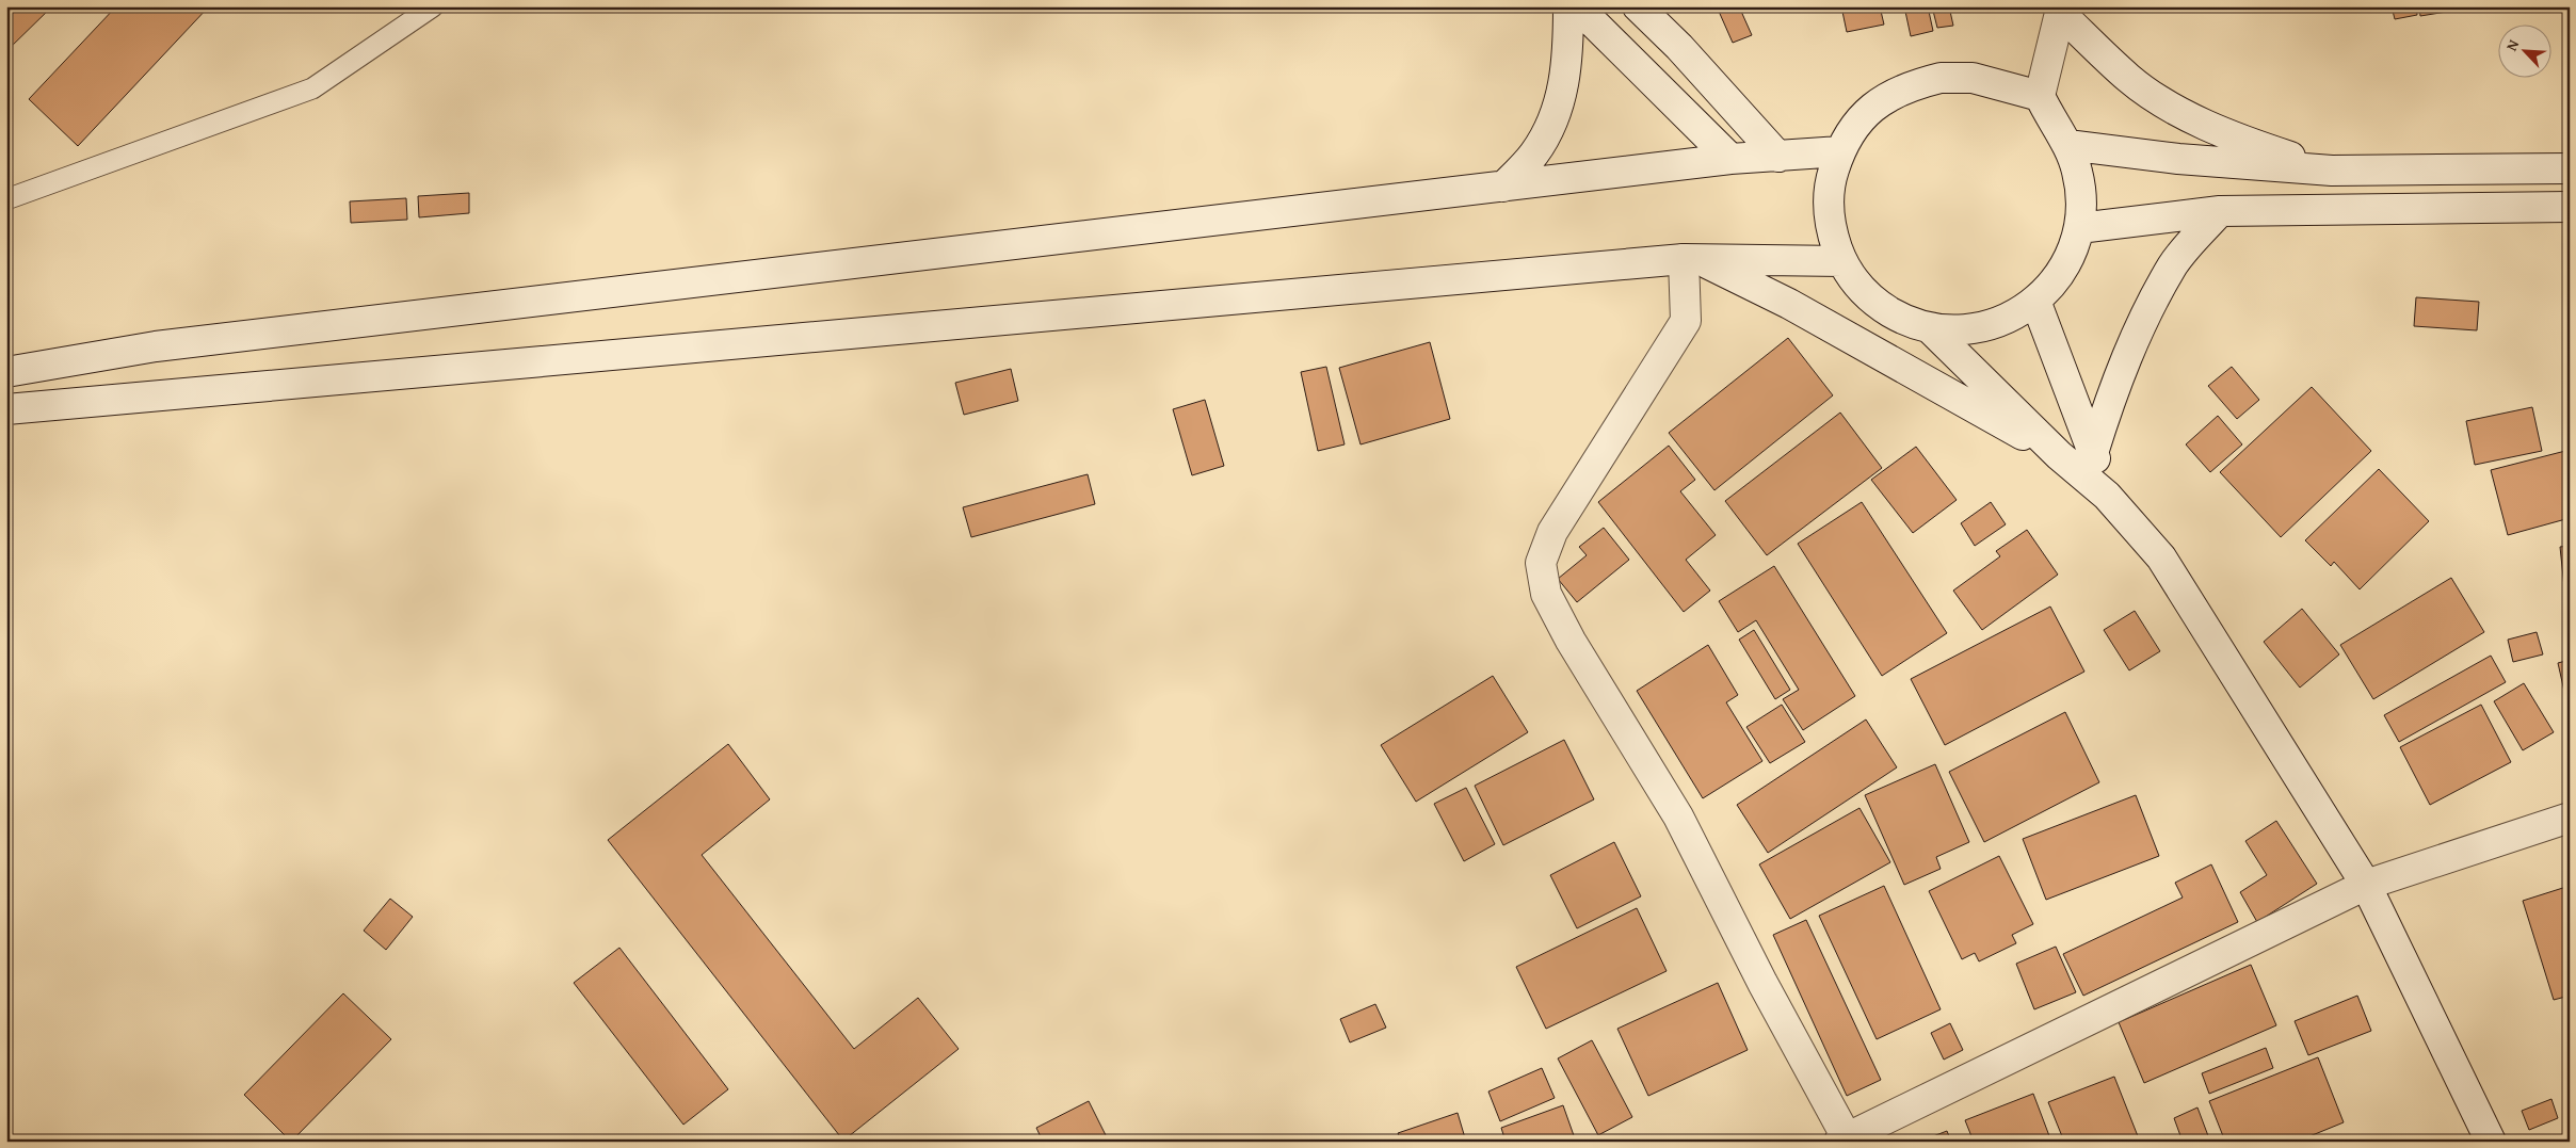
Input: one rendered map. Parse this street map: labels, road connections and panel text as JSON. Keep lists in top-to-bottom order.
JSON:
{
  "north": "top left"
}
